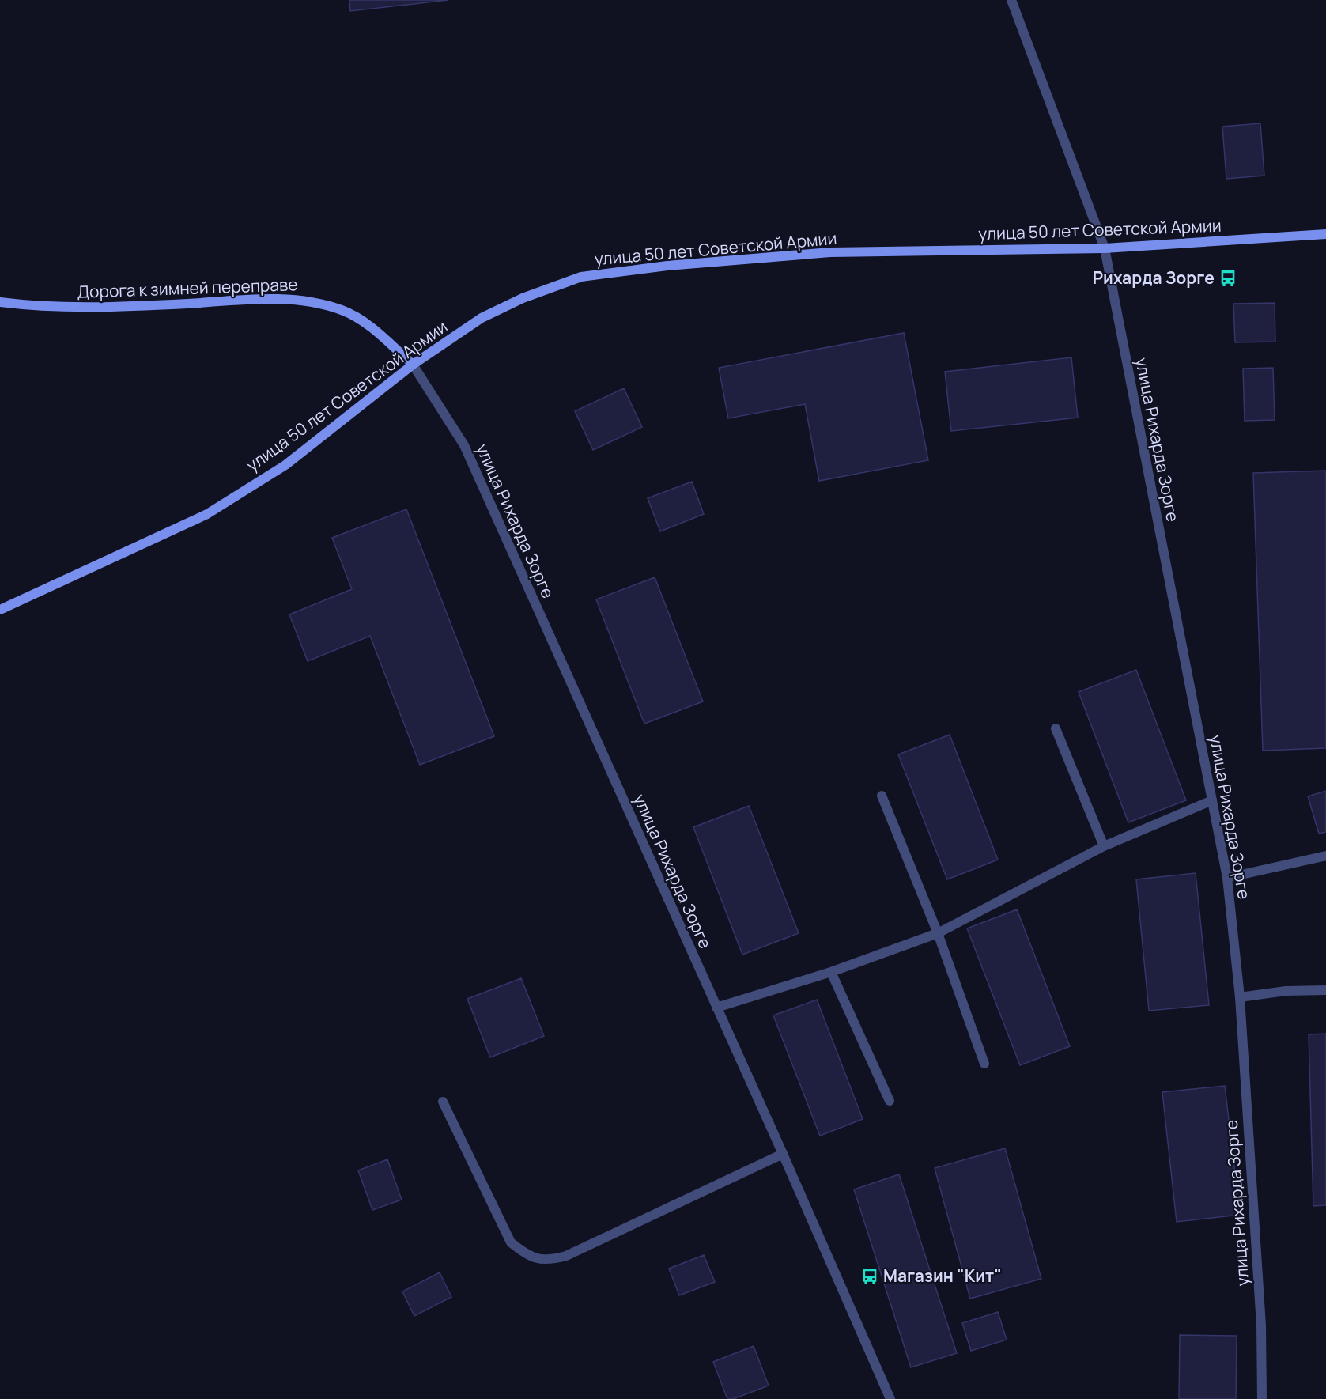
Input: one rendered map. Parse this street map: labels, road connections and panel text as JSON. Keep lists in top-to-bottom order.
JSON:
{
  "streets": {
    "main road": ["улица 50 лет Советской Армии", "Дорога к зимней переправе"],
    "street": ["улица Рихарда Зорге"]
  },
  "crossings": [
    ["улица 50 лет Советской Армии", "Дорога к зимней переправе"],
    ["улица 50 лет Советской Армии", "улица Рихарда Зорге"],
    ["Дорога к зимней переправе", "улица Рихарда Зорге"]
  ],
  "places": {
    "bus stop": ["Рихарда Зорге", "Магазин \"Кит\""]
  }
}
